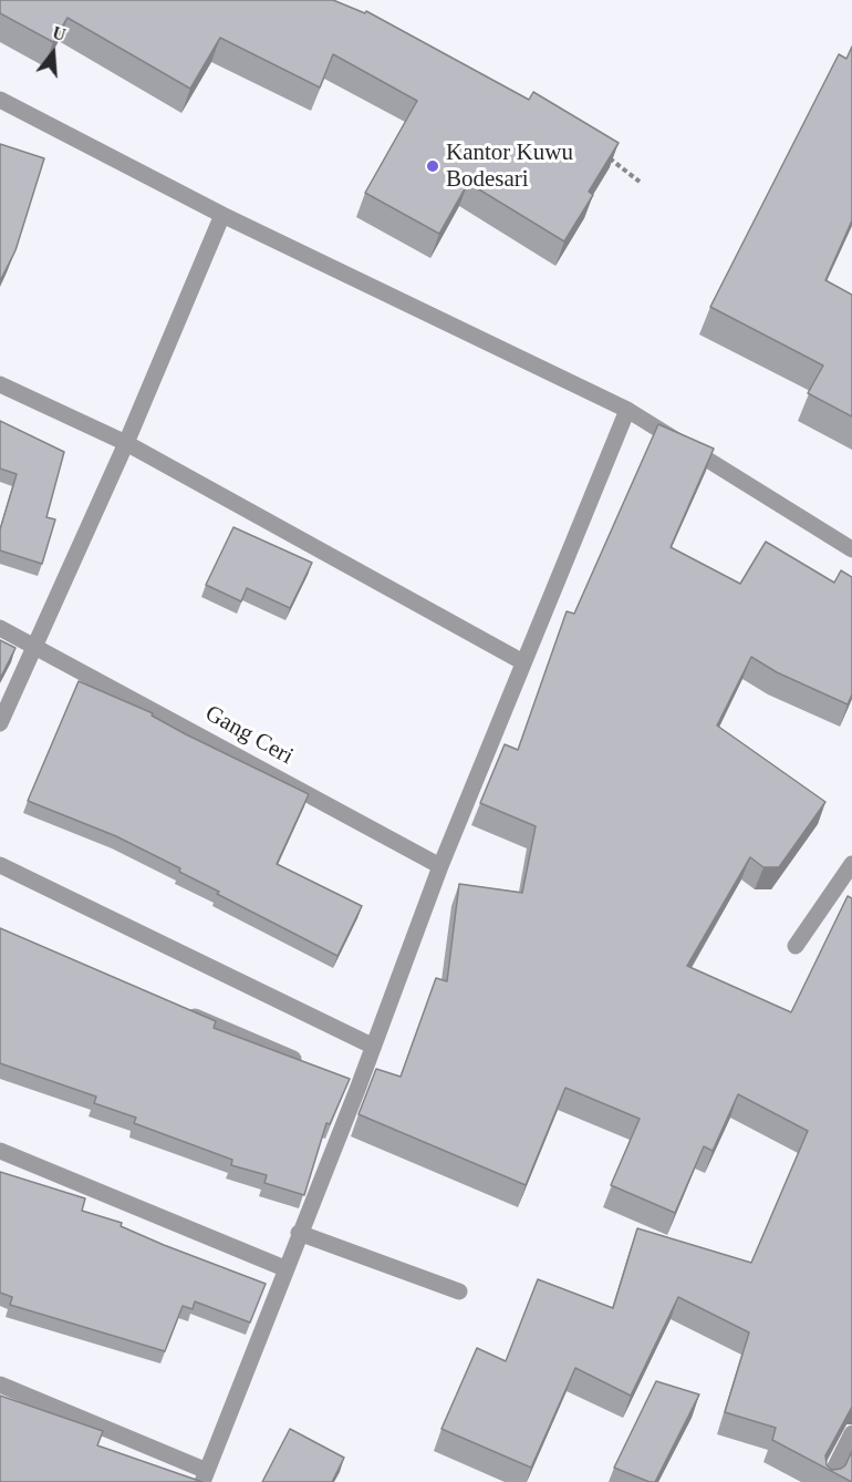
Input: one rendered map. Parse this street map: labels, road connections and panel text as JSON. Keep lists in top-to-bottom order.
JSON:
{
  "streets": {
    "street": ["Gang Ceri"]
  },
  "places": ["Kantor Kuwu Bodesari"],
  "north": "top"
}
